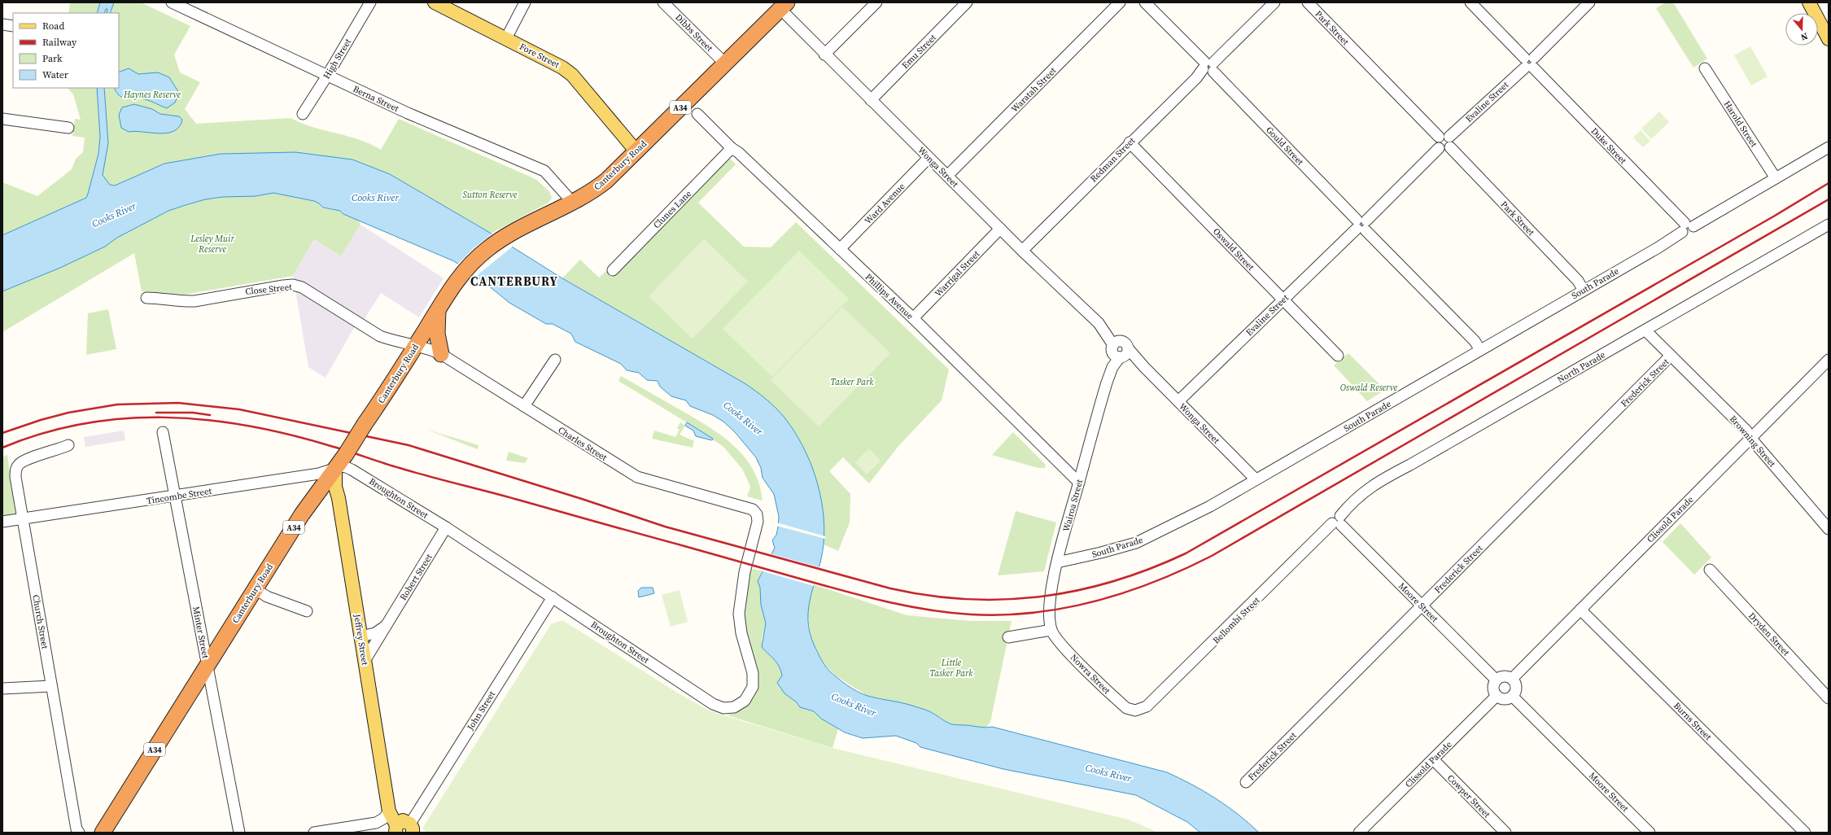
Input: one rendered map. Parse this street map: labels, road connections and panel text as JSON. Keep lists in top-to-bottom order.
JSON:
{
  "streets": {
    "highway": ["A34", "Canterbury Road"],
    "main road": ["Fore Street", "Jeffrey Street"],
    "street": [
      "Park Street",
      "Dibbs Street",
      "Emu Street",
      "High Street",
      "Waratah Street",
      "Berna Street",
      "Evaline Street",
      "Harold Street",
      "Gould Street",
      "Duke Street",
      "Redman Street",
      "Wonga Street",
      "Ward Avenue",
      "Clunes Lane",
      "Oswald Street",
      "Warrigal Street",
      "South Parade",
      "Close Street",
      "Phillips Avenue",
      "North Parade",
      "Frederick Street",
      "Browning Street",
      "Charles Street",
      "Tincombe Street",
      "Broughton Street",
      "Wairoa Street",
      "Clissold Parade",
      "Robert Street",
      "Moore Street",
      "Bellombi Street",
      "Church Street",
      "Minter Street",
      "Dryden Street",
      "Nowra Street",
      "John Street",
      "Burns Street",
      "Cowper Street"
    ]
  },
  "crossings": [
    ["Park Street", "Evaline Street"],
    ["Park Street", "South Parade"],
    ["Dibbs Street", "Canterbury Road"],
    ["Emu Street", "Wonga Street"],
    ["Fore Street", "Canterbury Road"],
    ["High Street", "Berna Street"],
    ["Waratah Street", "Wonga Street"],
    ["Berna Street", "Canterbury Road"],
    ["Evaline Street", "Gould Street"],
    ["Evaline Street", "Duke Street"],
    ["Evaline Street", "Wonga Street"],
    ["Evaline Street", "Oswald Street"],
    ["Harold Street", "South Parade"],
    ["Gould Street", "Redman Street"],
    ["Gould Street", "South Parade"],
    ["Duke Street", "South Parade"],
    ["Redman Street", "Wonga Street"],
    ["Redman Street", "Oswald Street"],
    ["Canterbury Road", "Wonga Street"],
    ["Canterbury Road", "Close Street"],
    ["Canterbury Road", "Charles Street"],
    ["Canterbury Road", "Tincombe Street"],
    ["Canterbury Road", "Broughton Street"],
    ["Canterbury Road", "Minter Street"],
    ["Canterbury Road", "Jeffrey Street"],
    ["Wonga Street", "Ward Avenue"],
    ["Wonga Street", "Warrigal Street"],
    ["Wonga Street", "South Parade"],
    ["Wonga Street", "Wairoa Street"],
    ["Ward Avenue", "Phillips Avenue"],
    ["Clunes Lane", "Phillips Avenue"],
    ["Warrigal Street", "Phillips Avenue"],
    ["South Parade", "Wairoa Street"],
    ["Close Street", "Charles Street"],
    ["Phillips Avenue", "Wairoa Street"],
    ["North Parade", "Browning Street"],
    ["North Parade", "Moore Street"],
    ["North Parade", "Bellombi Street"],
    ["Frederick Street", "Browning Street"],
    ["Frederick Street", "Moore Street"],
    ["Browning Street", "Clissold Parade"],
    ["Charles Street", "Broughton Street"],
    ["Tincombe Street", "Broughton Street"],
    ["Tincombe Street", "Church Street"],
    ["Tincombe Street", "Minter Street"],
    ["Tincombe Street", "Jeffrey Street"],
    ["Broughton Street", "Robert Street"],
    ["Broughton Street", "Jeffrey Street"],
    ["Broughton Street", "John Street"],
    ["Wairoa Street", "Nowra Street"],
    ["Clissold Parade", "Moore Street"],
    ["Clissold Parade", "Burns Street"],
    ["Clissold Parade", "Cowper Street"],
    ["Robert Street", "Jeffrey Street"],
    ["Moore Street", "Bellombi Street"],
    ["Bellombi Street", "Nowra Street"]
  ],
  "districts": ["CANTERBURY"],
  "water": ["Cooks River"],
  "parks": [
    "Haynes Reserve",
    "Sutton Reserve",
    "Lesley Muir Reserve",
    "Tasker Park",
    "Oswald Reserve",
    "Little Tasker Park"
  ],
  "legend": [
    "Road",
    "Railway",
    "Park",
    "Water"
  ],
  "north": "bottom"
}
